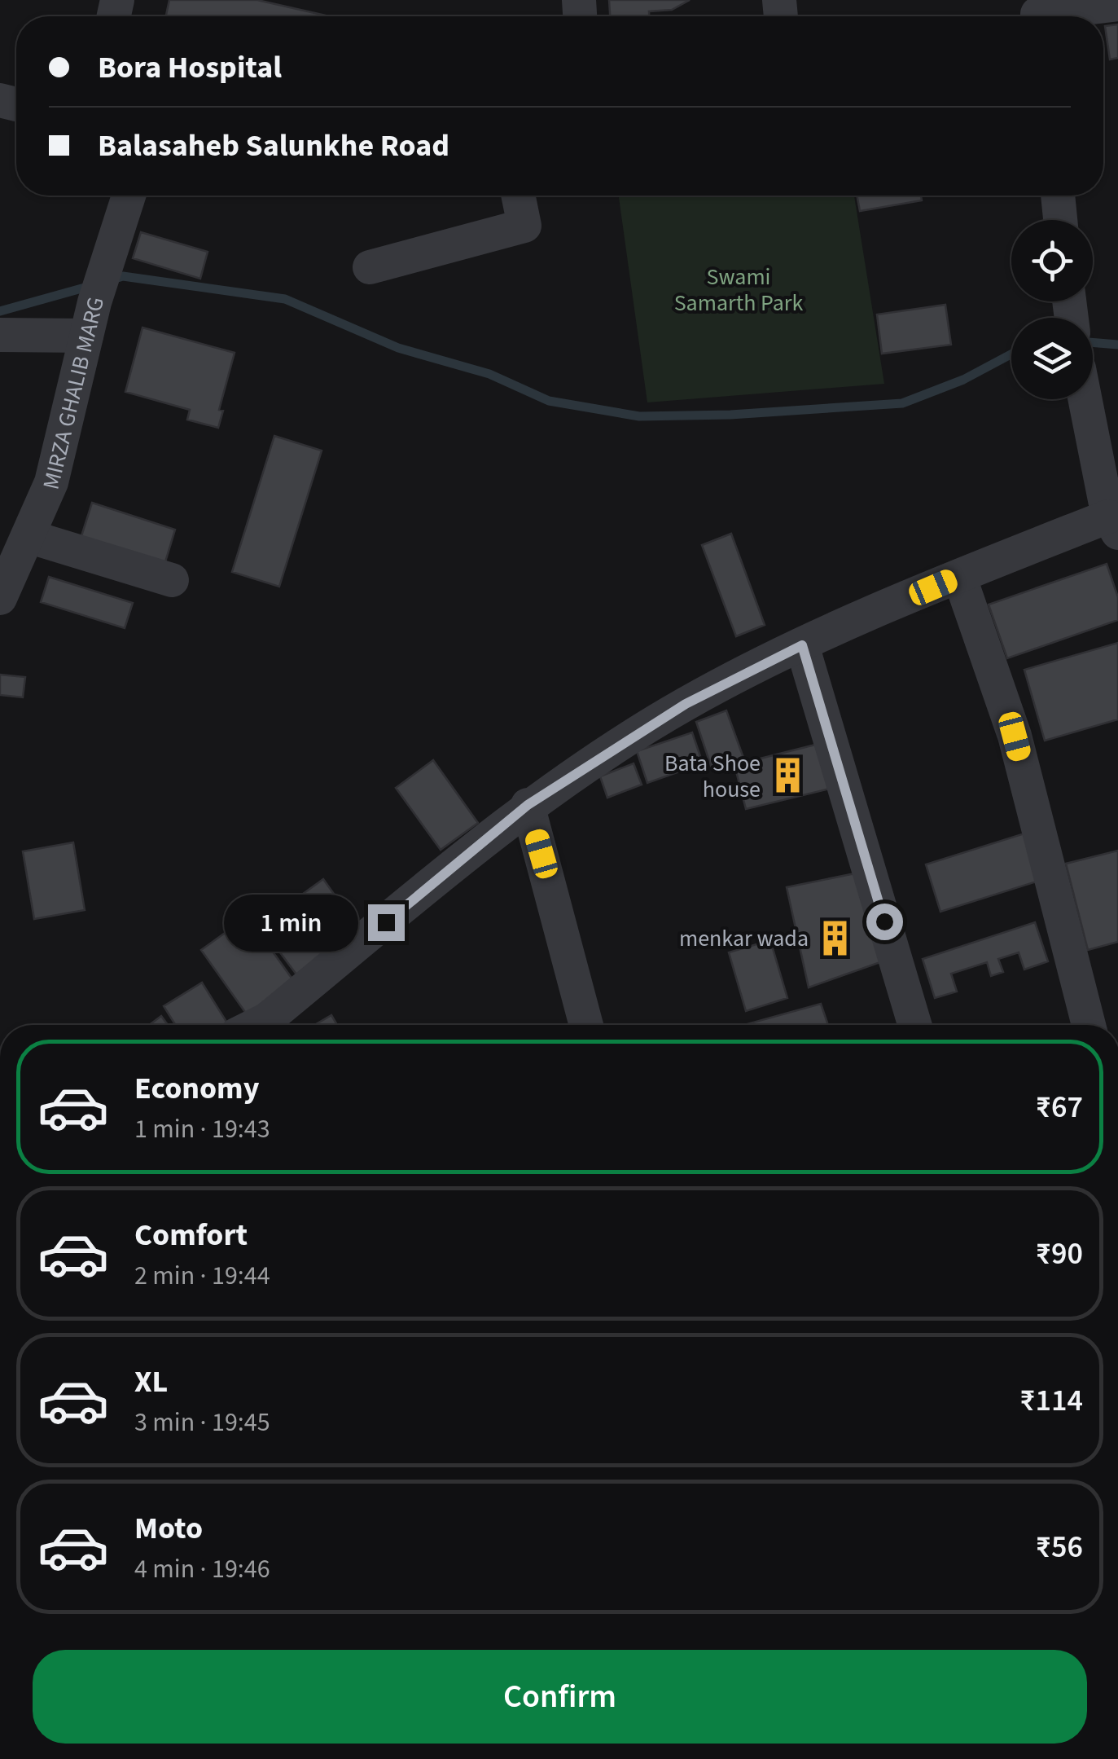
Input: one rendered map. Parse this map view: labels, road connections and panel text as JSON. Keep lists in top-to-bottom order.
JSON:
{
  "streets": {
    "street": ["MIRZA GHALIB MARG"]
  },
  "parks": ["Swami Samarth Park"],
  "places": {
    "building": ["Bata Shoe house", "menkar wada"]
  },
  "page": {
    "banner": ["Bora Hospital", "Balasaheb Salunkhe Road"],
    "bubble": "1 min",
    "list": [
      {
        "name": "Economy",
        "note": "1 min · 19:43",
        "value": "₹67"
      },
      {
        "name": "Comfort",
        "note": "2 min · 19:44",
        "value": "₹90"
      },
      {
        "name": "XL",
        "note": "3 min · 19:45",
        "value": "₹114"
      },
      {
        "name": "Moto",
        "note": "4 min · 19:46",
        "value": "₹56"
      }
    ],
    "buttons": "Confirm"
  }
}
